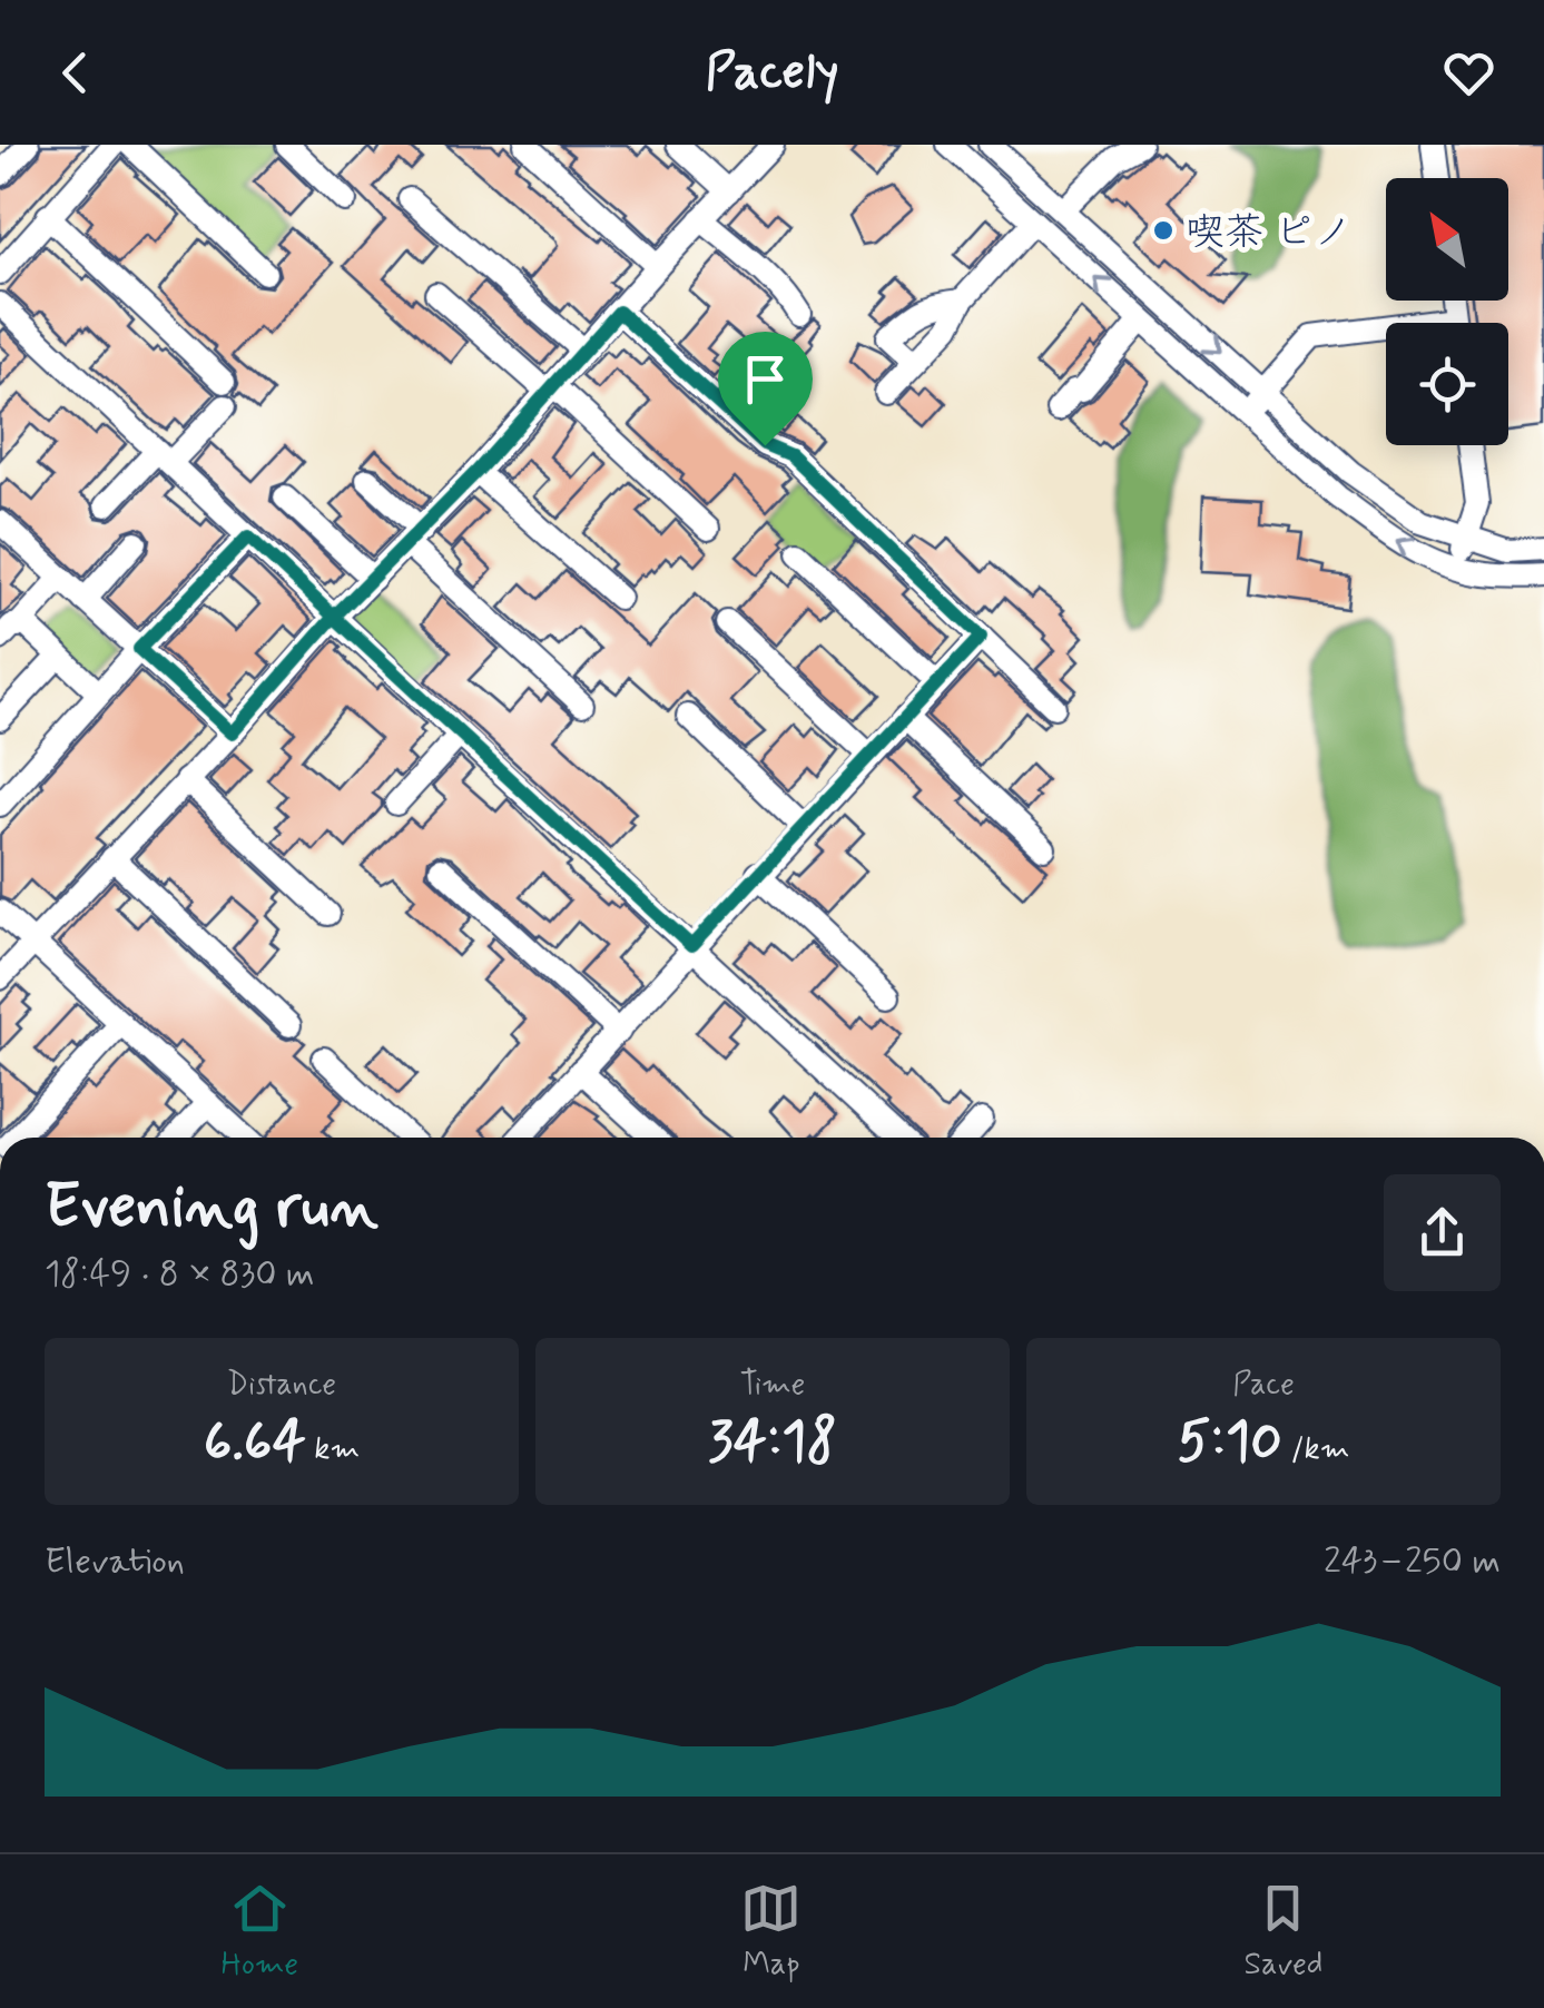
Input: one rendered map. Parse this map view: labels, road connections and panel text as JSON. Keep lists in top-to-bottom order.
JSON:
{
  "places": ["喫茶 ピノ"],
  "north": "top left",
  "page": {
    "header": "Pacely",
    "heading": ["Evening run", "18:49 · 8 × 830 m"],
    "stats": [
      ["Distance", "6.64 km"],
      ["Time", "34:18"],
      ["Pace", "5:10 /km"]
    ],
    "chart": ["Elevation", "243–250 m"],
    "tabs": ["Home", "Map", "Saved"]
  }
}
